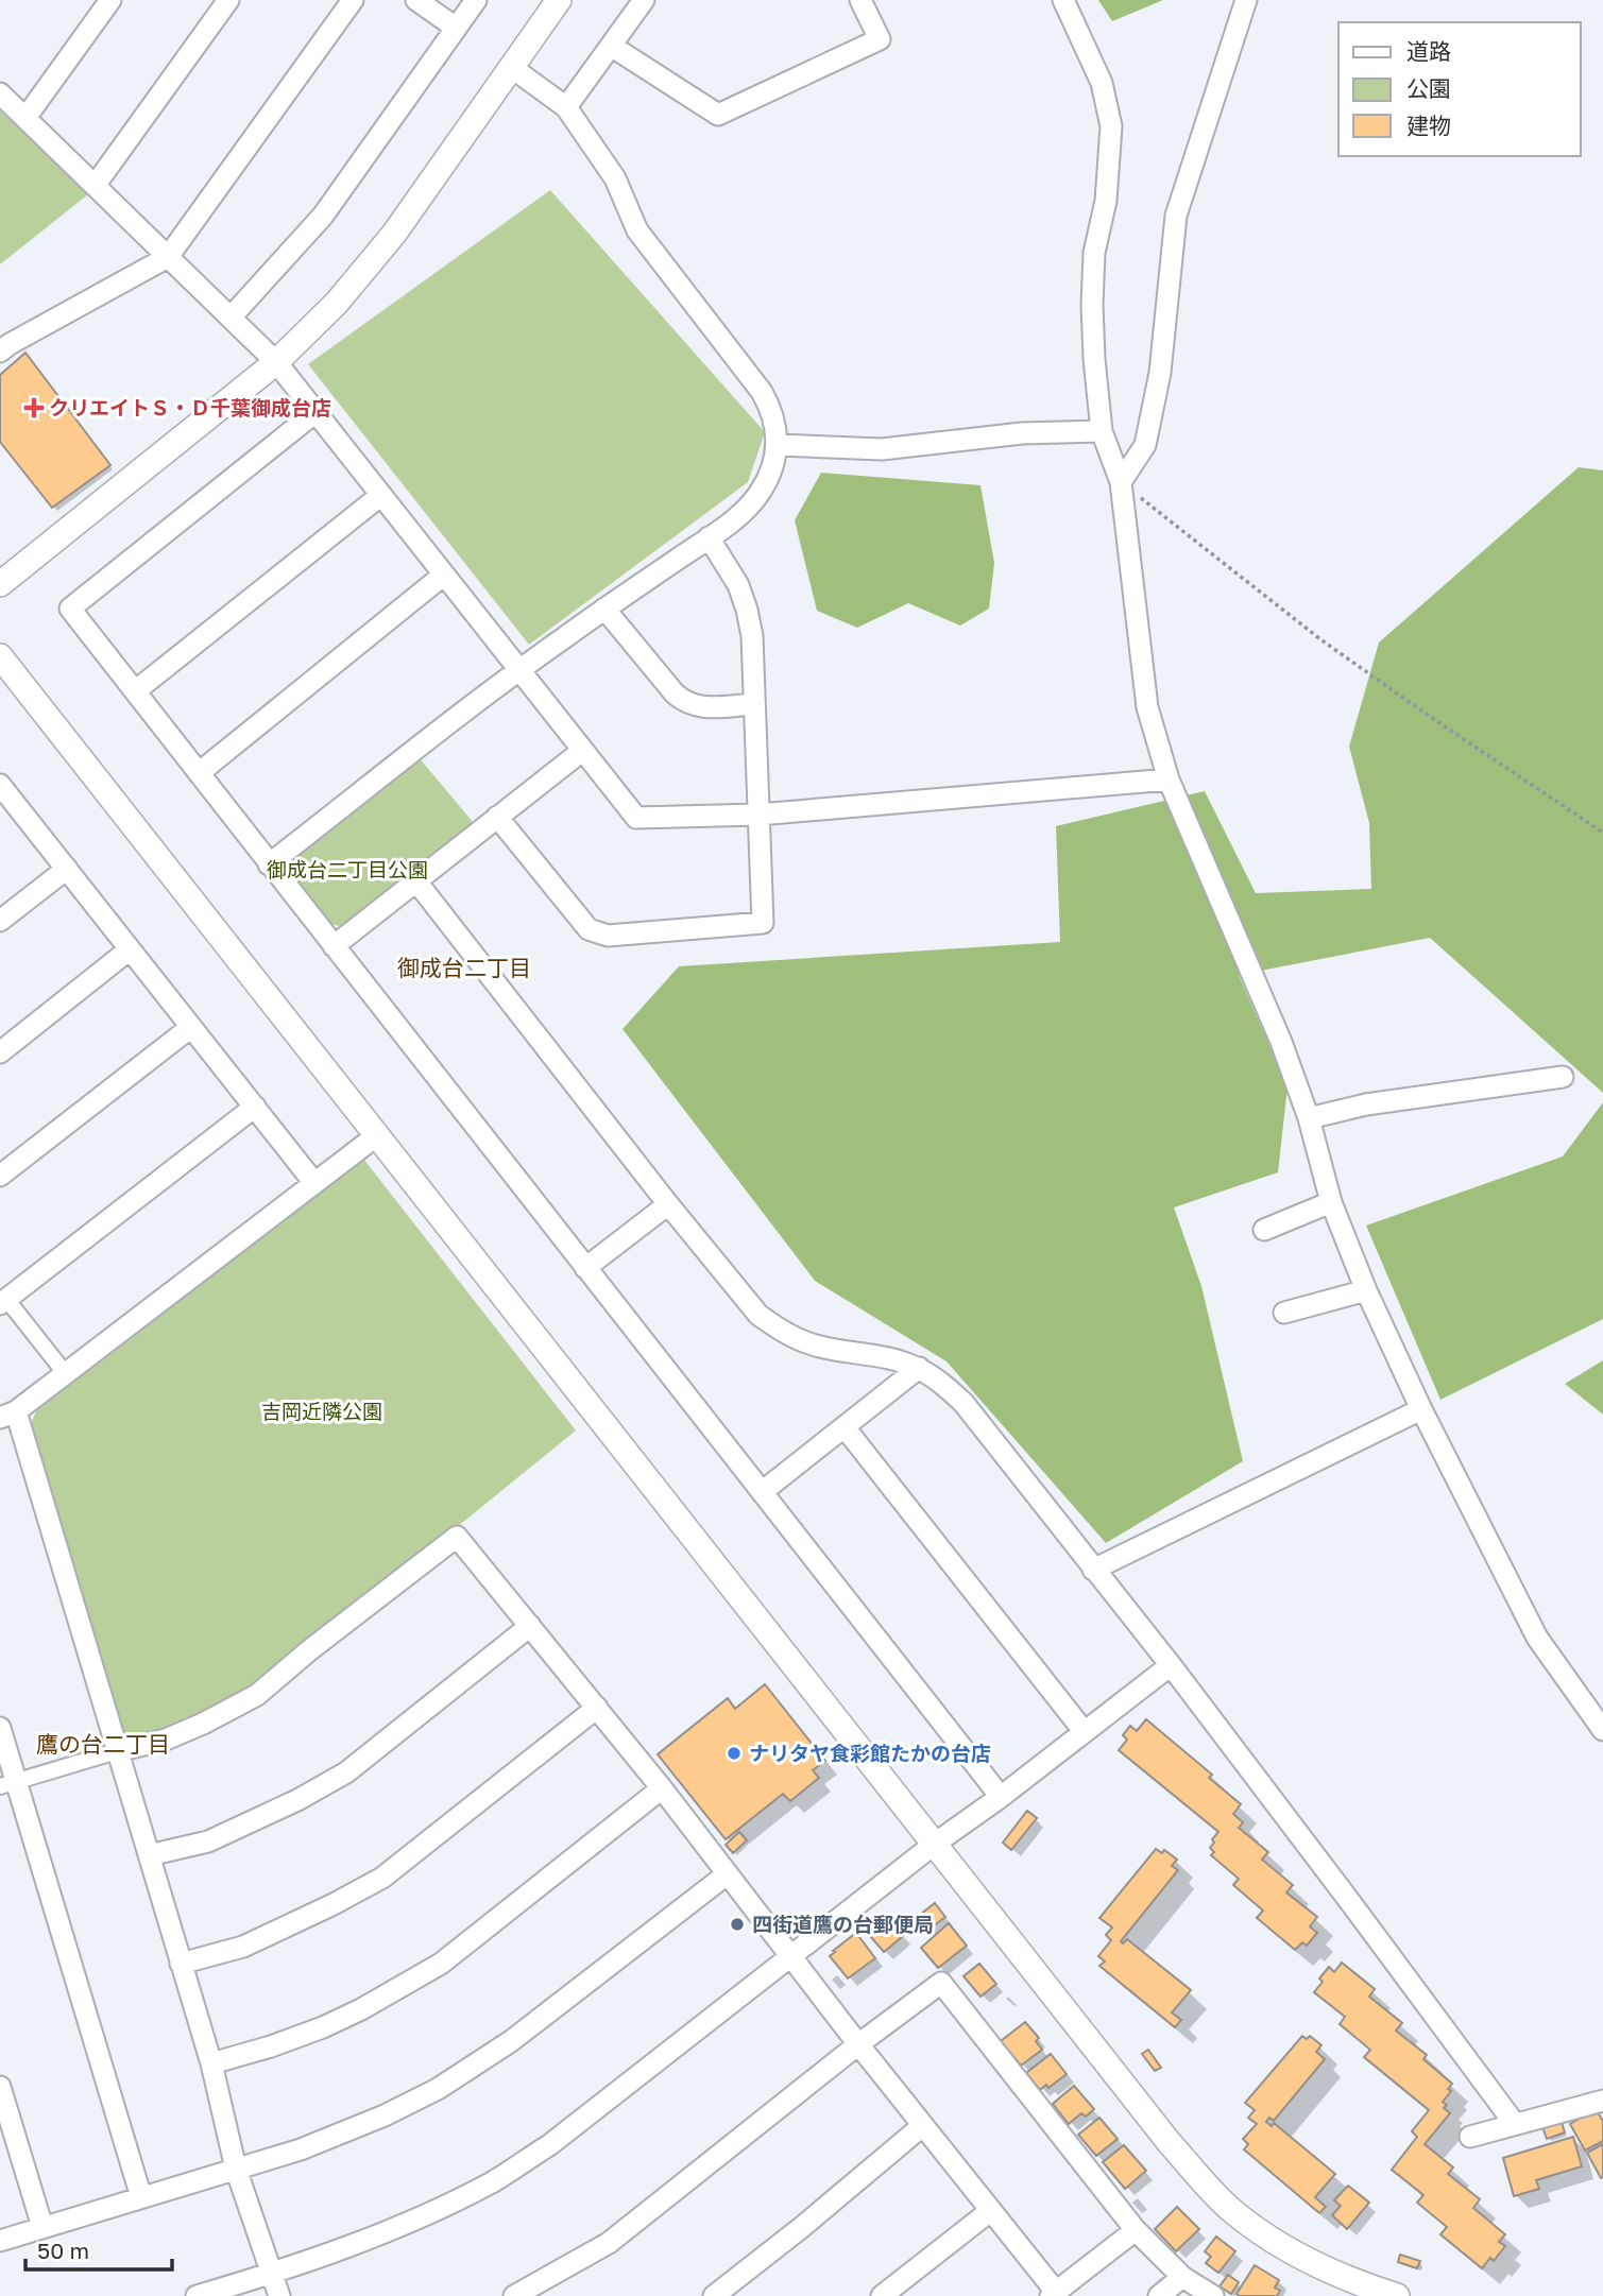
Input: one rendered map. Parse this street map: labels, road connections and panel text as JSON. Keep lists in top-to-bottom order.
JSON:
{
  "districts": ["御成台二丁目", "鷹の台二丁目"],
  "parks": ["御成台二丁目公園", "吉岡近隣公園"],
  "places": {
    "health": ["クリエイトＳ・Ｄ千葉御成台店"],
    "other": ["ナリタヤ食彩館たかの台店", "四街道鷹の台郵便局"]
  },
  "legend": ["道路", "公園", "建物"],
  "scale_bar": "50 m"
}
